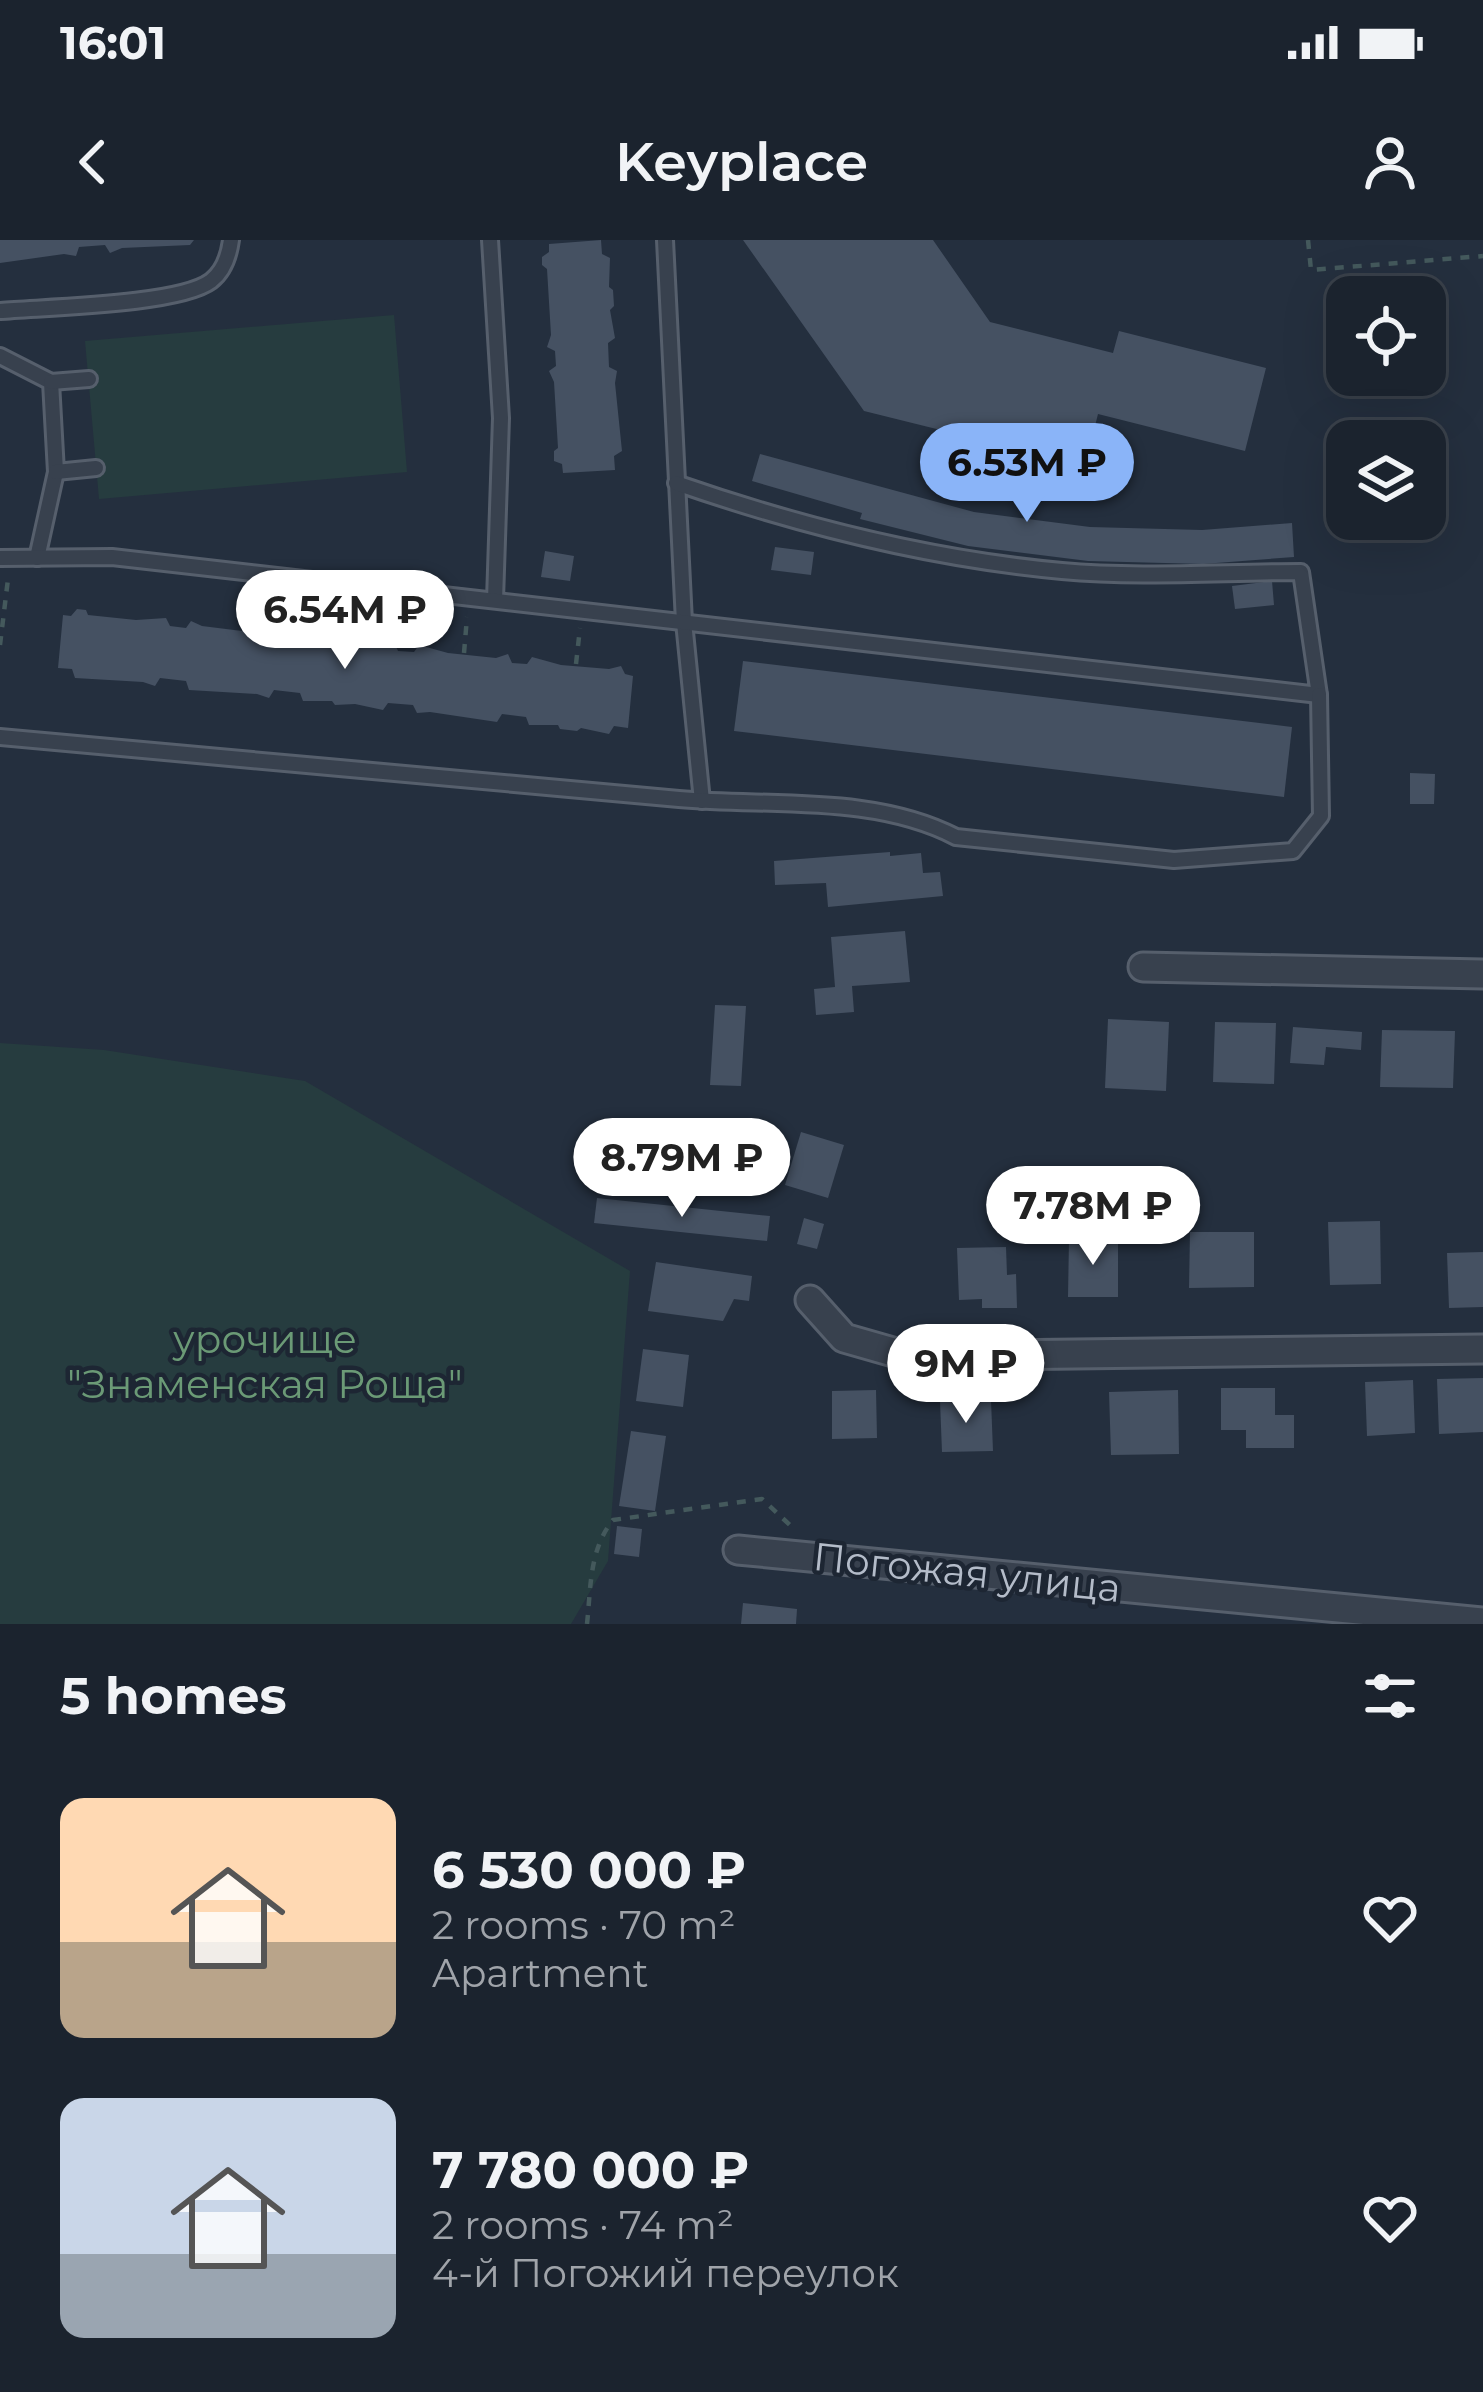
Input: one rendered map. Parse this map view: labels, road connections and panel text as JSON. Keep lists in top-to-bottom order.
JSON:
{
  "streets": {
    "street": ["Погожая улица"]
  },
  "parks": ["урочище \"Знаменская Роща\""],
  "page": {
    "status": "16:01",
    "header": "Keyplace",
    "price": [
      "6.53M ₽",
      "6.54M ₽",
      "8.79M ₽",
      "7.78M ₽",
      "9M ₽"
    ],
    "heading": "5 homes",
    "list": [
      {
        "name": "6 530 000 ₽",
        "note": "2 rooms · 70 m² · Apartment"
      },
      {
        "name": "7 780 000 ₽",
        "note": "2 rooms · 74 m² · 4-й Погожий переулок"
      }
    ]
  }
}
